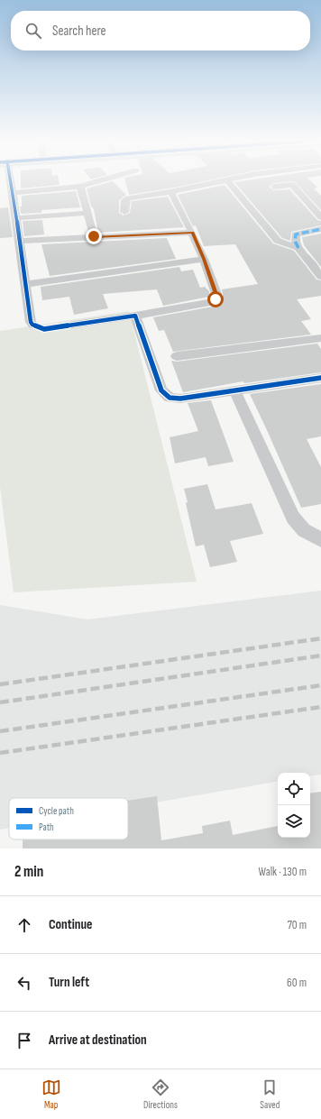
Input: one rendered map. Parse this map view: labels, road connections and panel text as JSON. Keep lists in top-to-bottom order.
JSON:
{
  "legend": ["Cycle path", "Path"],
  "page": {
    "search": "Search here",
    "heading": ["2 min", "Walk · 130 m"],
    "list": [
      ["Continue", "70 m"],
      ["Turn left", "60 m"],
      "Arrive at destination"
    ],
    "nav": ["Map", "Directions", "Saved"]
  }
}
